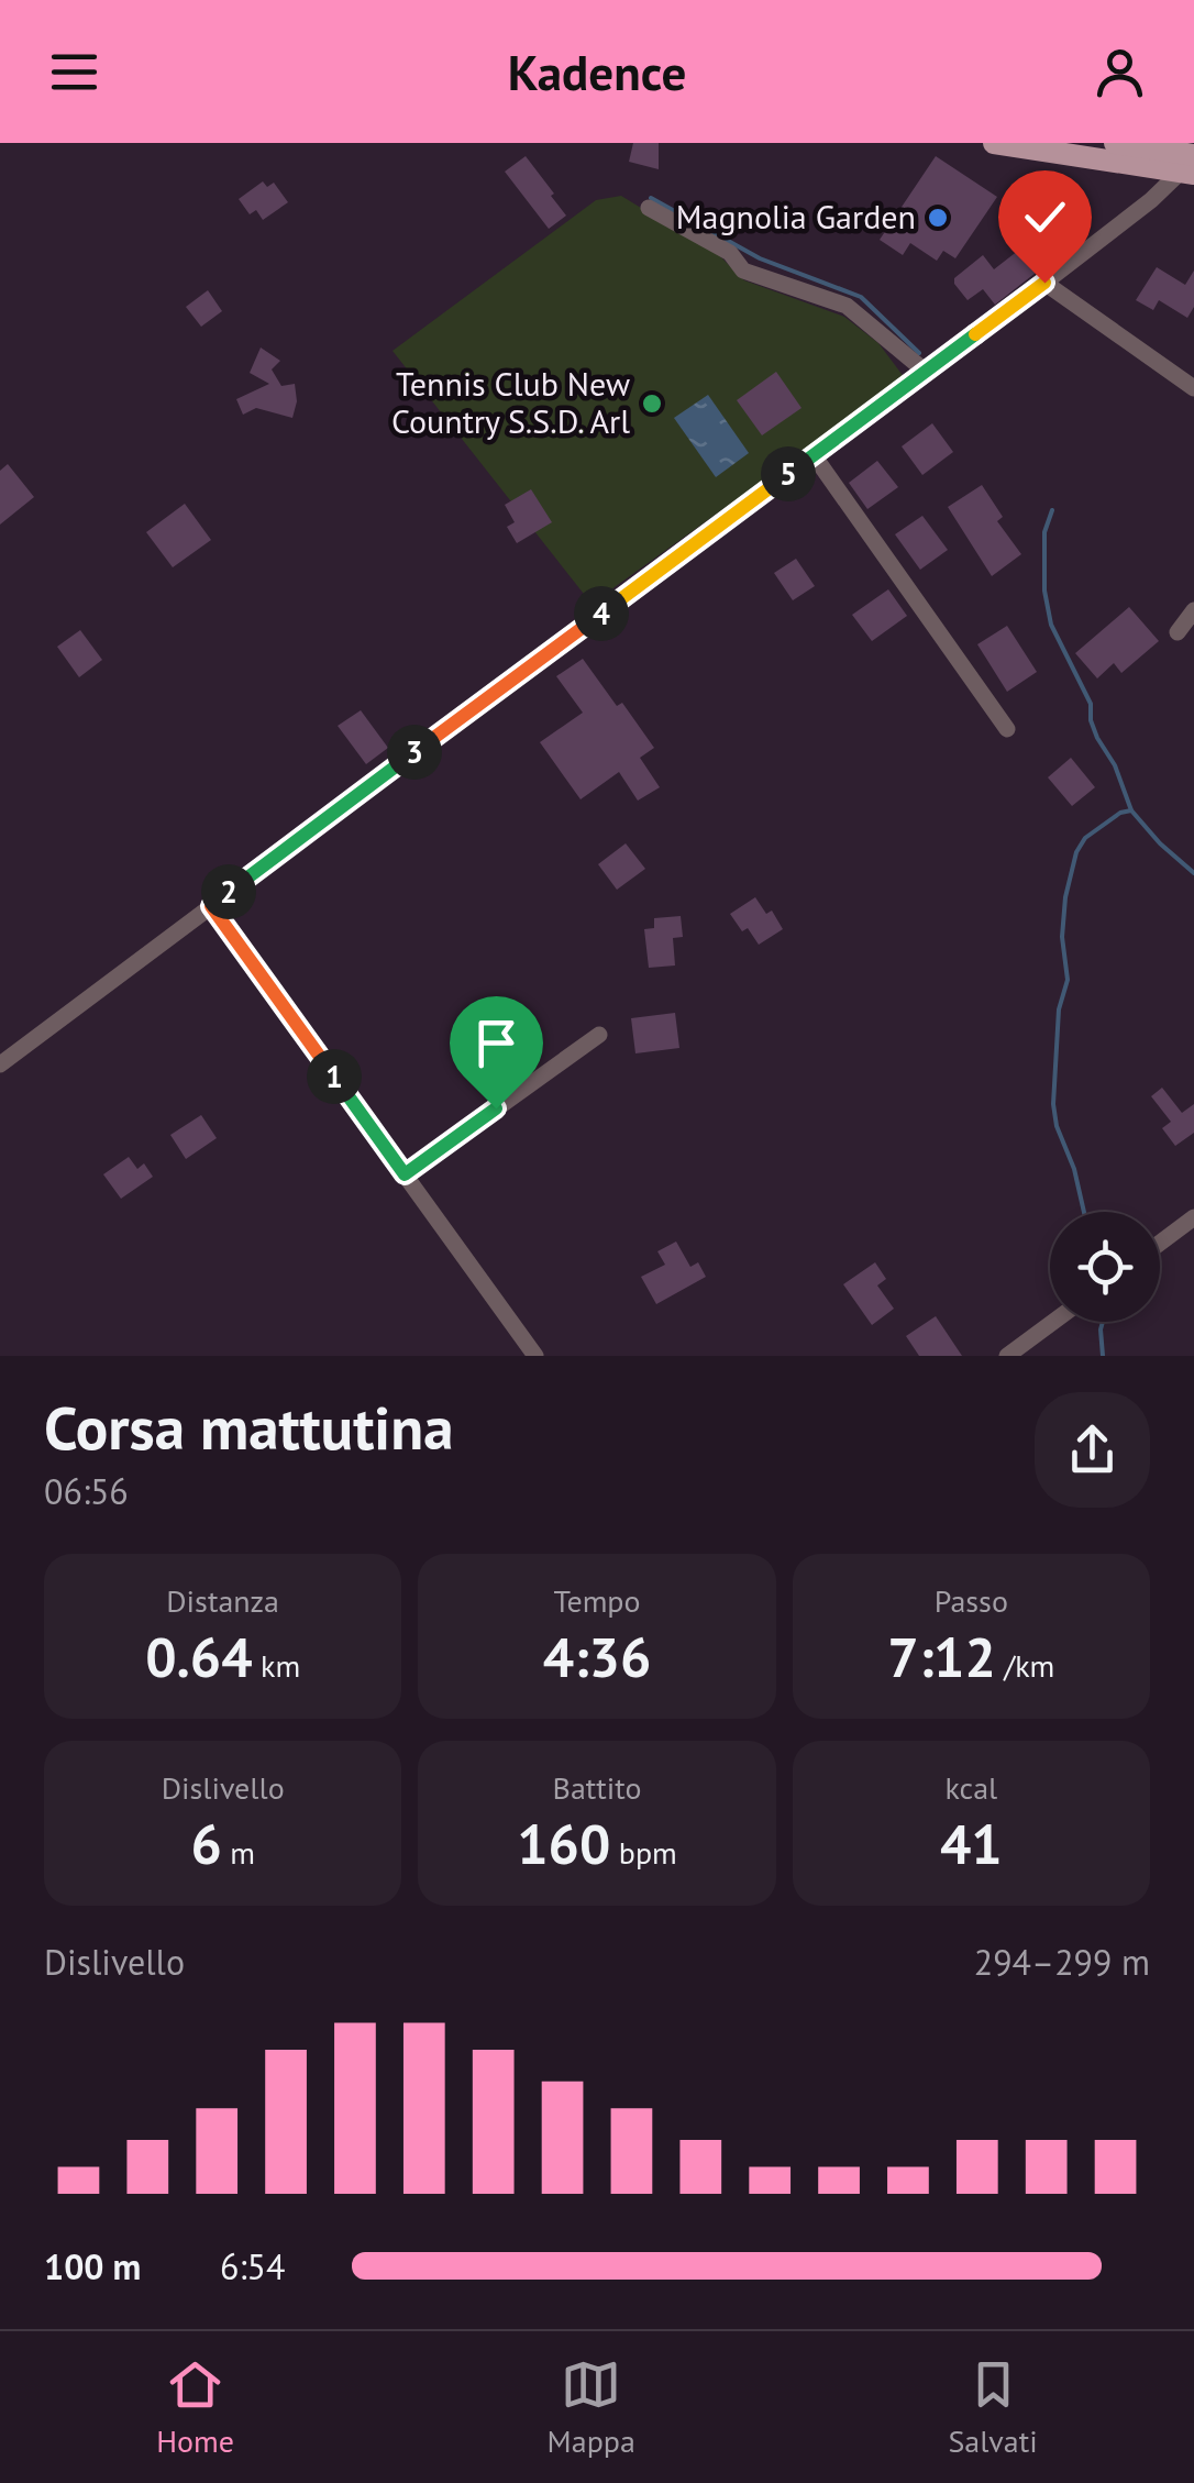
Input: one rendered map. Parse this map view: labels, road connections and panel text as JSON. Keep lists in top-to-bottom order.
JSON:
{
  "places": ["Magnolia Garden", "Tennis Club New Country S.S.D. Arl"],
  "page": {
    "header": "Kadence",
    "pins": [
      "5",
      "4",
      "3",
      "2",
      "1"
    ],
    "heading": ["Corsa mattutina", "06:56"],
    "stats": [
      ["Distanza", "0.64 km"],
      ["Tempo", "4:36"],
      ["Passo", "7:12 /km"],
      ["Dislivello", "6 m"],
      ["Battito", "160 bpm"],
      ["kcal", "41"]
    ],
    "chart": ["Dislivello", "294–299 m"],
    "list": [
      {
        "name": "100 m",
        "note": "6:54"
      }
    ],
    "tabs": ["Home", "Mappa", "Salvati"]
  }
}
